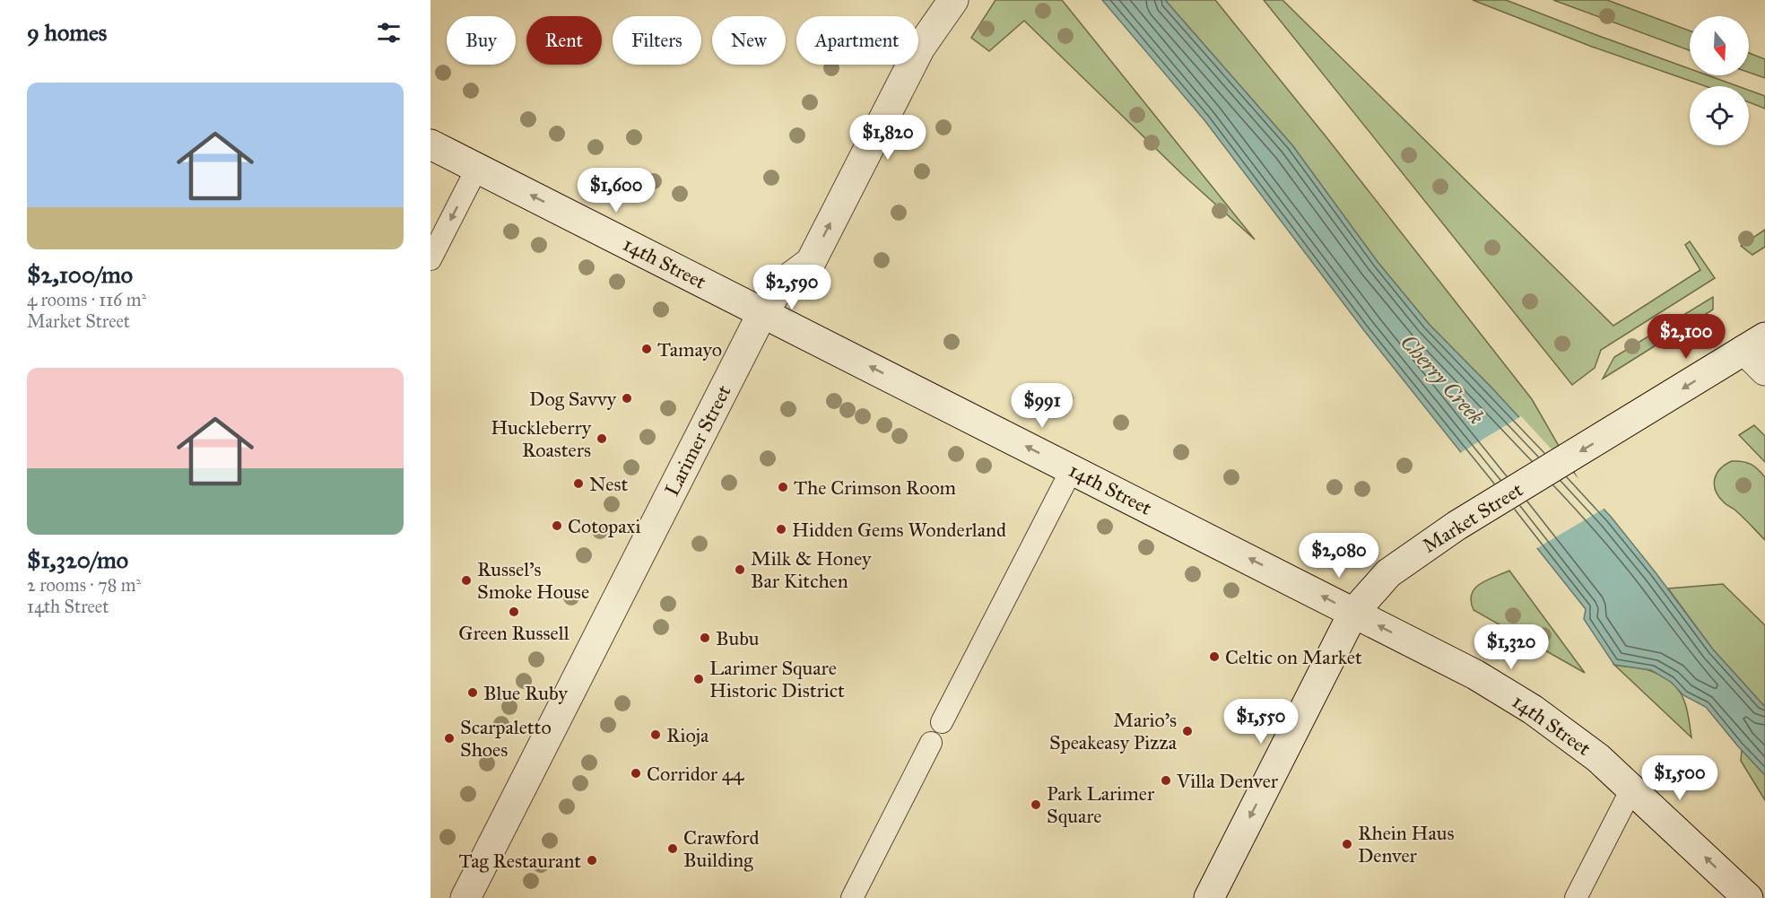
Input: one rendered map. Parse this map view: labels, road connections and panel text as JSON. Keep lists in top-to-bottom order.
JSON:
{
  "streets": {
    "main road": ["14th Street", "Larimer Street", "Market Street"]
  },
  "crossings": [
    ["14th Street", "Larimer Street"],
    ["14th Street", "Market Street"]
  ],
  "one_way": ["14th Street", "Larimer Street", "Market Street"],
  "water": ["Cherry Creek"],
  "places": [
    "Tamayo",
    "Dog Savvy",
    "Huckleberry Roasters",
    "Nest",
    "The Crimson Room",
    "Cotopaxi",
    "Hidden Gems Wonderland",
    "Milk & Honey Bar Kitchen",
    "Russel’s Smoke House",
    "Green Russell",
    "Bubu",
    "Celtic on Market",
    "Larimer Square Historic District",
    "Blue Ruby",
    "Mario’s Speakeasy Pizza",
    "Rioja",
    "Scarpaletto Shoes",
    "Corridor 44",
    "Villa Denver",
    "Park Larimer Square",
    "Rhein Haus Denver",
    "Crawford Building",
    "Tag Restaurant"
  ],
  "north": "bottom",
  "page": {
    "heading": "9 homes",
    "chip": [
      "Buy",
      "Rent",
      "Filters",
      "New",
      "Apartment"
    ],
    "list": [
      {
        "name": "$2,100/mo",
        "note": "4 rooms · 116 m² · Market Street"
      },
      {
        "name": "$1,320/mo",
        "note": "2 rooms · 78 m² · 14th Street"
      }
    ],
    "price": [
      "$1,820",
      "$1,600",
      "$2,590",
      "$2,100",
      "$991",
      "$2,080",
      "$1,320",
      "$1,550",
      "$1,500"
    ]
  }
}
